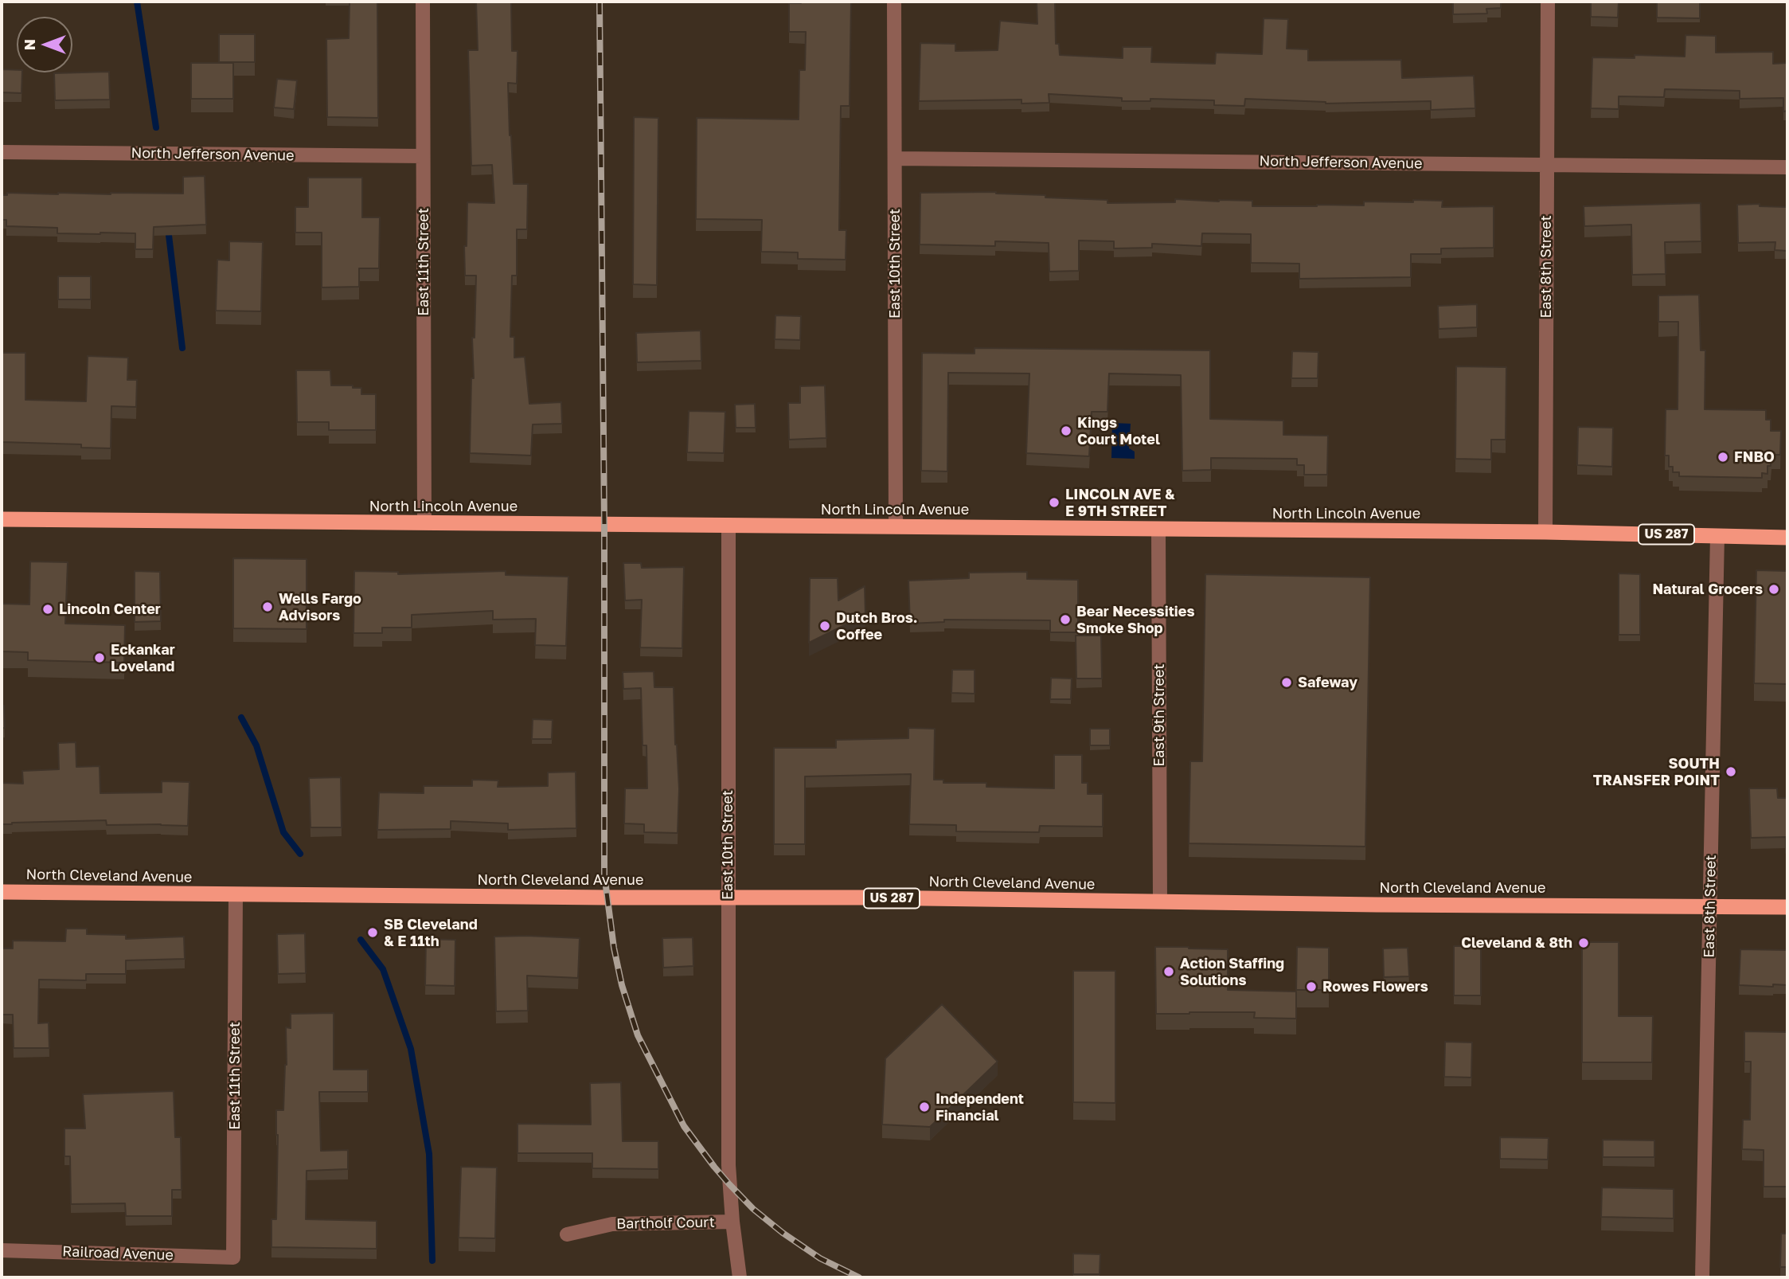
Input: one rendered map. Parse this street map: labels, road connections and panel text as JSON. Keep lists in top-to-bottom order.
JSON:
{
  "streets": {
    "highway": ["North Lincoln Avenue", "US 287", "North Cleveland Avenue"],
    "street": [
      "North Jefferson Avenue",
      "East 11th Street",
      "East 10th Street",
      "East 8th Street",
      "East 9th Street",
      "Bartholf Court",
      "Railroad Avenue"
    ]
  },
  "crossings": [
    ["North Jefferson Avenue", "East 11th Street"],
    ["North Jefferson Avenue", "East 10th Street"],
    ["North Jefferson Avenue", "East 8th Street"],
    ["East 11th Street", "North Lincoln Avenue"],
    ["East 11th Street", "North Cleveland Avenue"],
    ["East 11th Street", "Railroad Avenue"],
    ["East 10th Street", "North Lincoln Avenue"],
    ["East 10th Street", "North Cleveland Avenue"],
    ["East 10th Street", "Bartholf Court"],
    ["East 8th Street", "North Lincoln Avenue"],
    ["East 8th Street", "North Cleveland Avenue"],
    ["North Lincoln Avenue", "East 9th Street"],
    ["East 9th Street", "North Cleveland Avenue"]
  ],
  "places": [
    "Kings Court Motel",
    "FNBO",
    "LINCOLN AVE & E 9TH STREET",
    "Natural Grocers",
    "Wells Fargo Advisors",
    "Lincoln Center",
    "Bear Necessities Smoke Shop",
    "Dutch Bros. Coffee",
    "Eckankar Loveland",
    "Safeway",
    "SOUTH TRANSFER POINT",
    "SB Cleveland & E 11th",
    "Cleveland & 8th",
    "Action Staffing Solutions",
    "Rowes Flowers",
    "Independent Financial"
  ],
  "north": "left"
}
